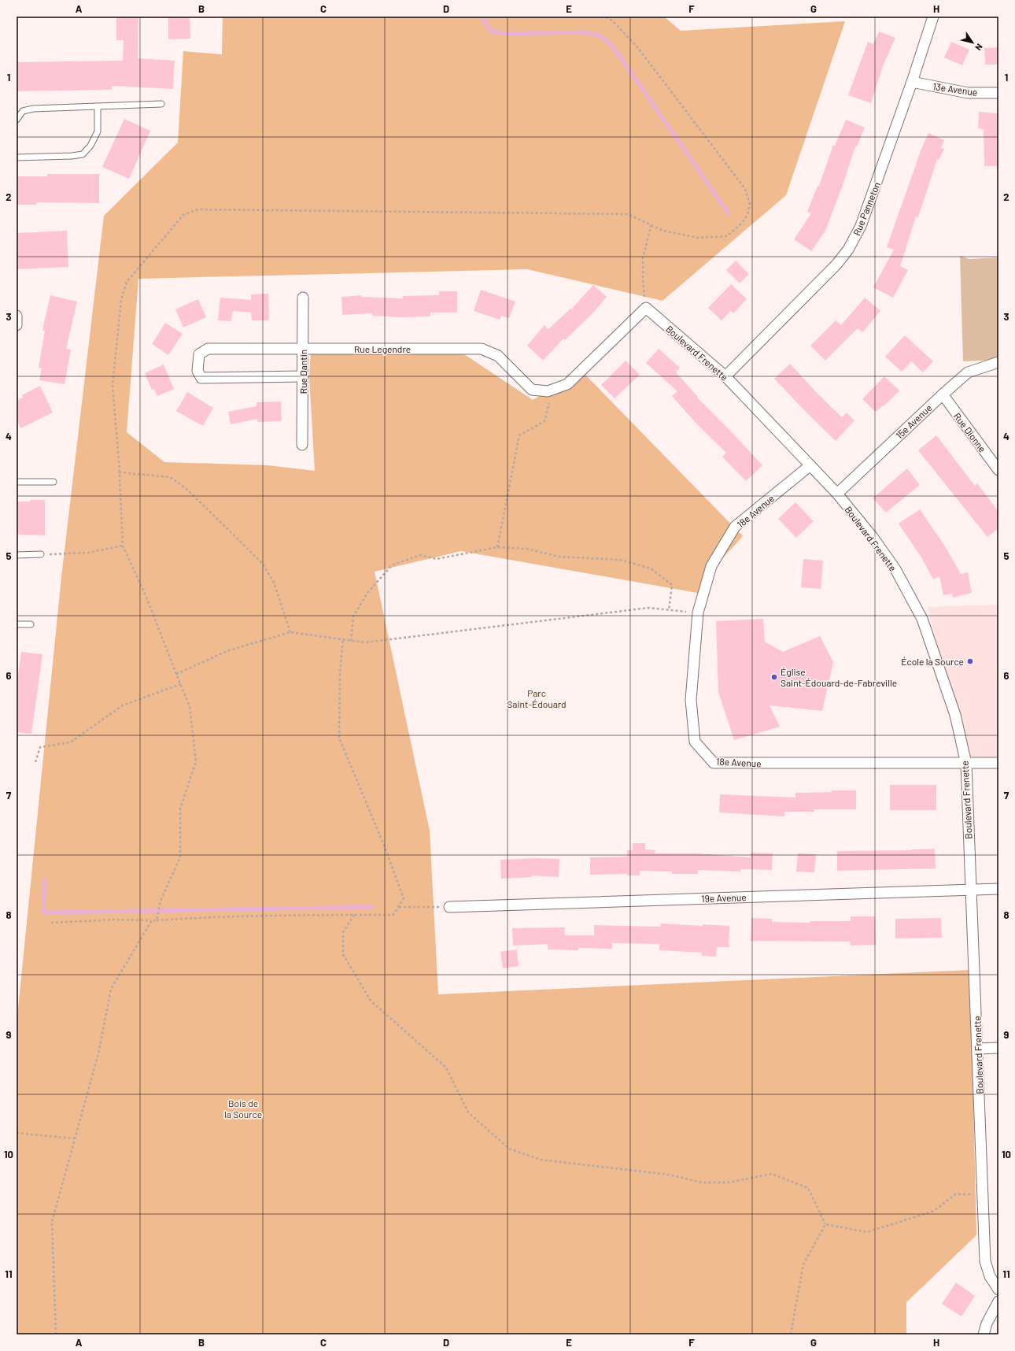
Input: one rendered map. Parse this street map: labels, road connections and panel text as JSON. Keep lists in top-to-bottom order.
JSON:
{
  "streets": {
    "street": [
      "13e Avenue",
      "Rue Panneton",
      "Rue Legendre",
      "Boulevard Frenette",
      "Rue Dantin",
      "15e Avenue",
      "Rue Dionne",
      "18e Avenue",
      "19e Avenue"
    ]
  },
  "crossings": [
    ["13e Avenue", "Rue Panneton"],
    ["Rue Panneton", "Boulevard Frenette"],
    ["Rue Legendre", "Rue Dantin"],
    ["Boulevard Frenette", "15e Avenue"],
    ["Boulevard Frenette", "18e Avenue"],
    ["Boulevard Frenette", "19e Avenue"],
    ["15e Avenue", "Rue Dionne"]
  ],
  "parks": ["Parc Saint-Édouard", "Bois de la Source"],
  "places": ["École la Source", "Église Saint-Édouard-de-Fabreville"],
  "north": "bottom right",
  "grid": {
    "columns": [
      "A",
      "B",
      "C",
      "D",
      "E",
      "F",
      "G",
      "H"
    ],
    "rows": [
      "1",
      "2",
      "3",
      "4",
      "5",
      "6",
      "7",
      "8",
      "9",
      "10",
      "11"
    ]
  }
}
